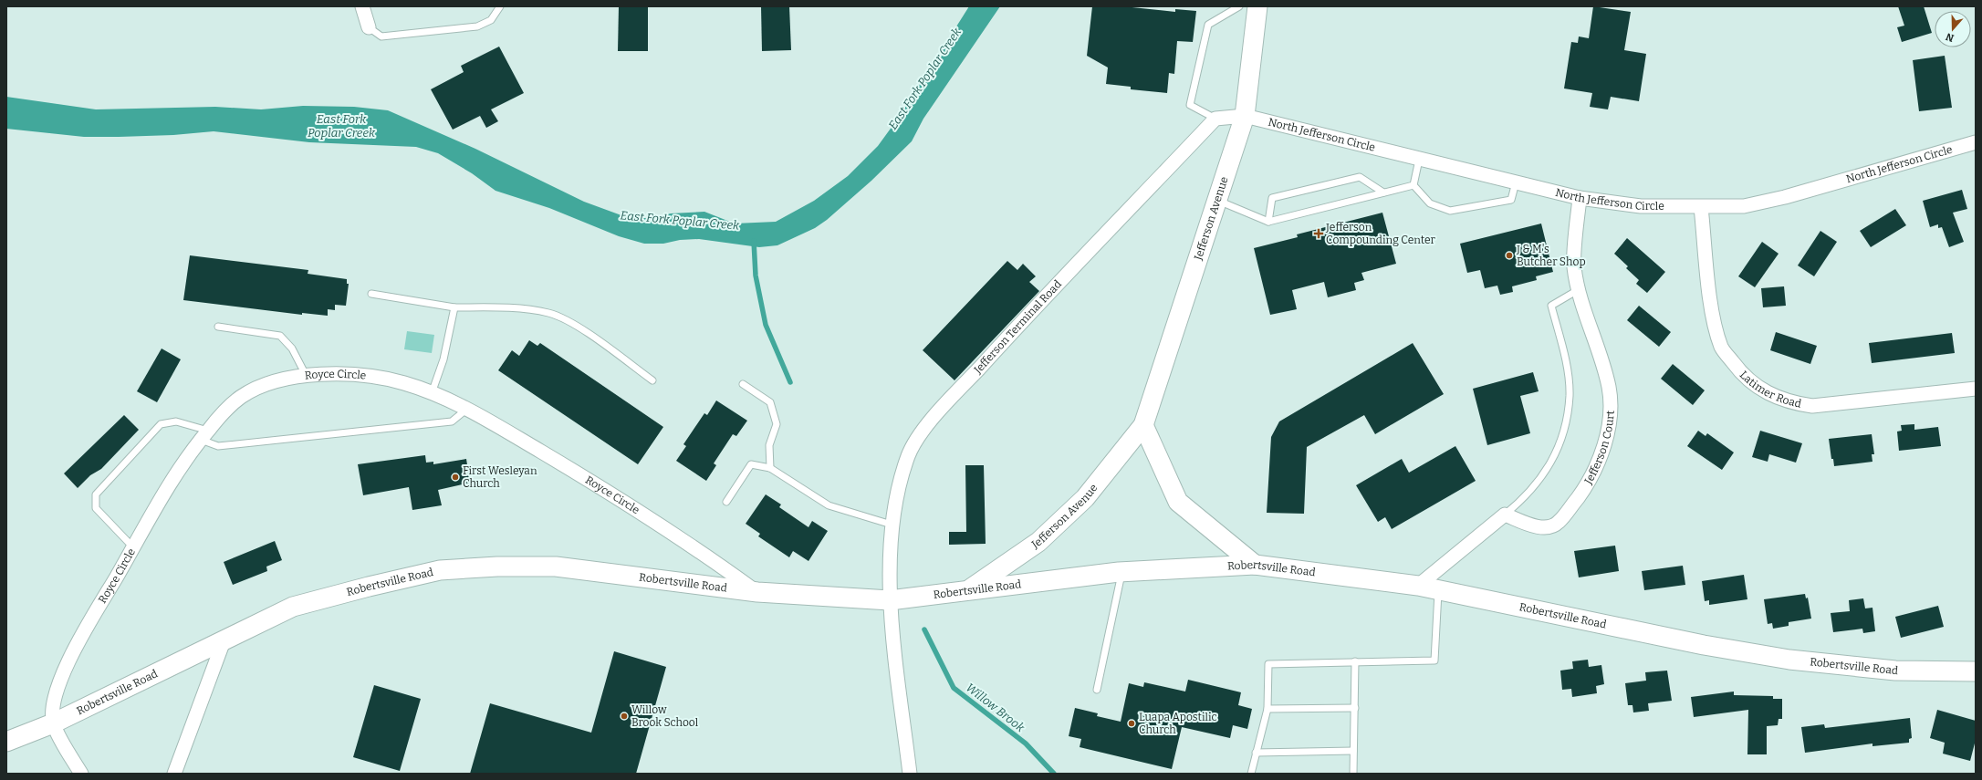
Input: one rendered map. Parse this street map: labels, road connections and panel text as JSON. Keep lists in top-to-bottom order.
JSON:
{
  "streets": {
    "street": [
      "North Jefferson Circle",
      "Jefferson Avenue",
      "Jefferson Terminal Road",
      "Royce Circle",
      "Latimer Road",
      "Jefferson Court",
      "Robertsville Road"
    ]
  },
  "crossings": [
    ["North Jefferson Circle", "Jefferson Avenue"],
    ["North Jefferson Circle", "Latimer Road"],
    ["North Jefferson Circle", "Jefferson Court"],
    ["Jefferson Avenue", "Robertsville Road"],
    ["Jefferson Terminal Road", "Robertsville Road"],
    ["Royce Circle", "Robertsville Road"]
  ],
  "water": ["East Fork Poplar Creek", "Willow Brook"],
  "places": {
    "health": ["Jefferson Compounding Center"],
    "other": [
      "J & M's Butcher Shop",
      "First Wesleyan Church",
      "Willow Brook School",
      "Luapa Apostilic Church"
    ]
  },
  "north": "bottom"
}
